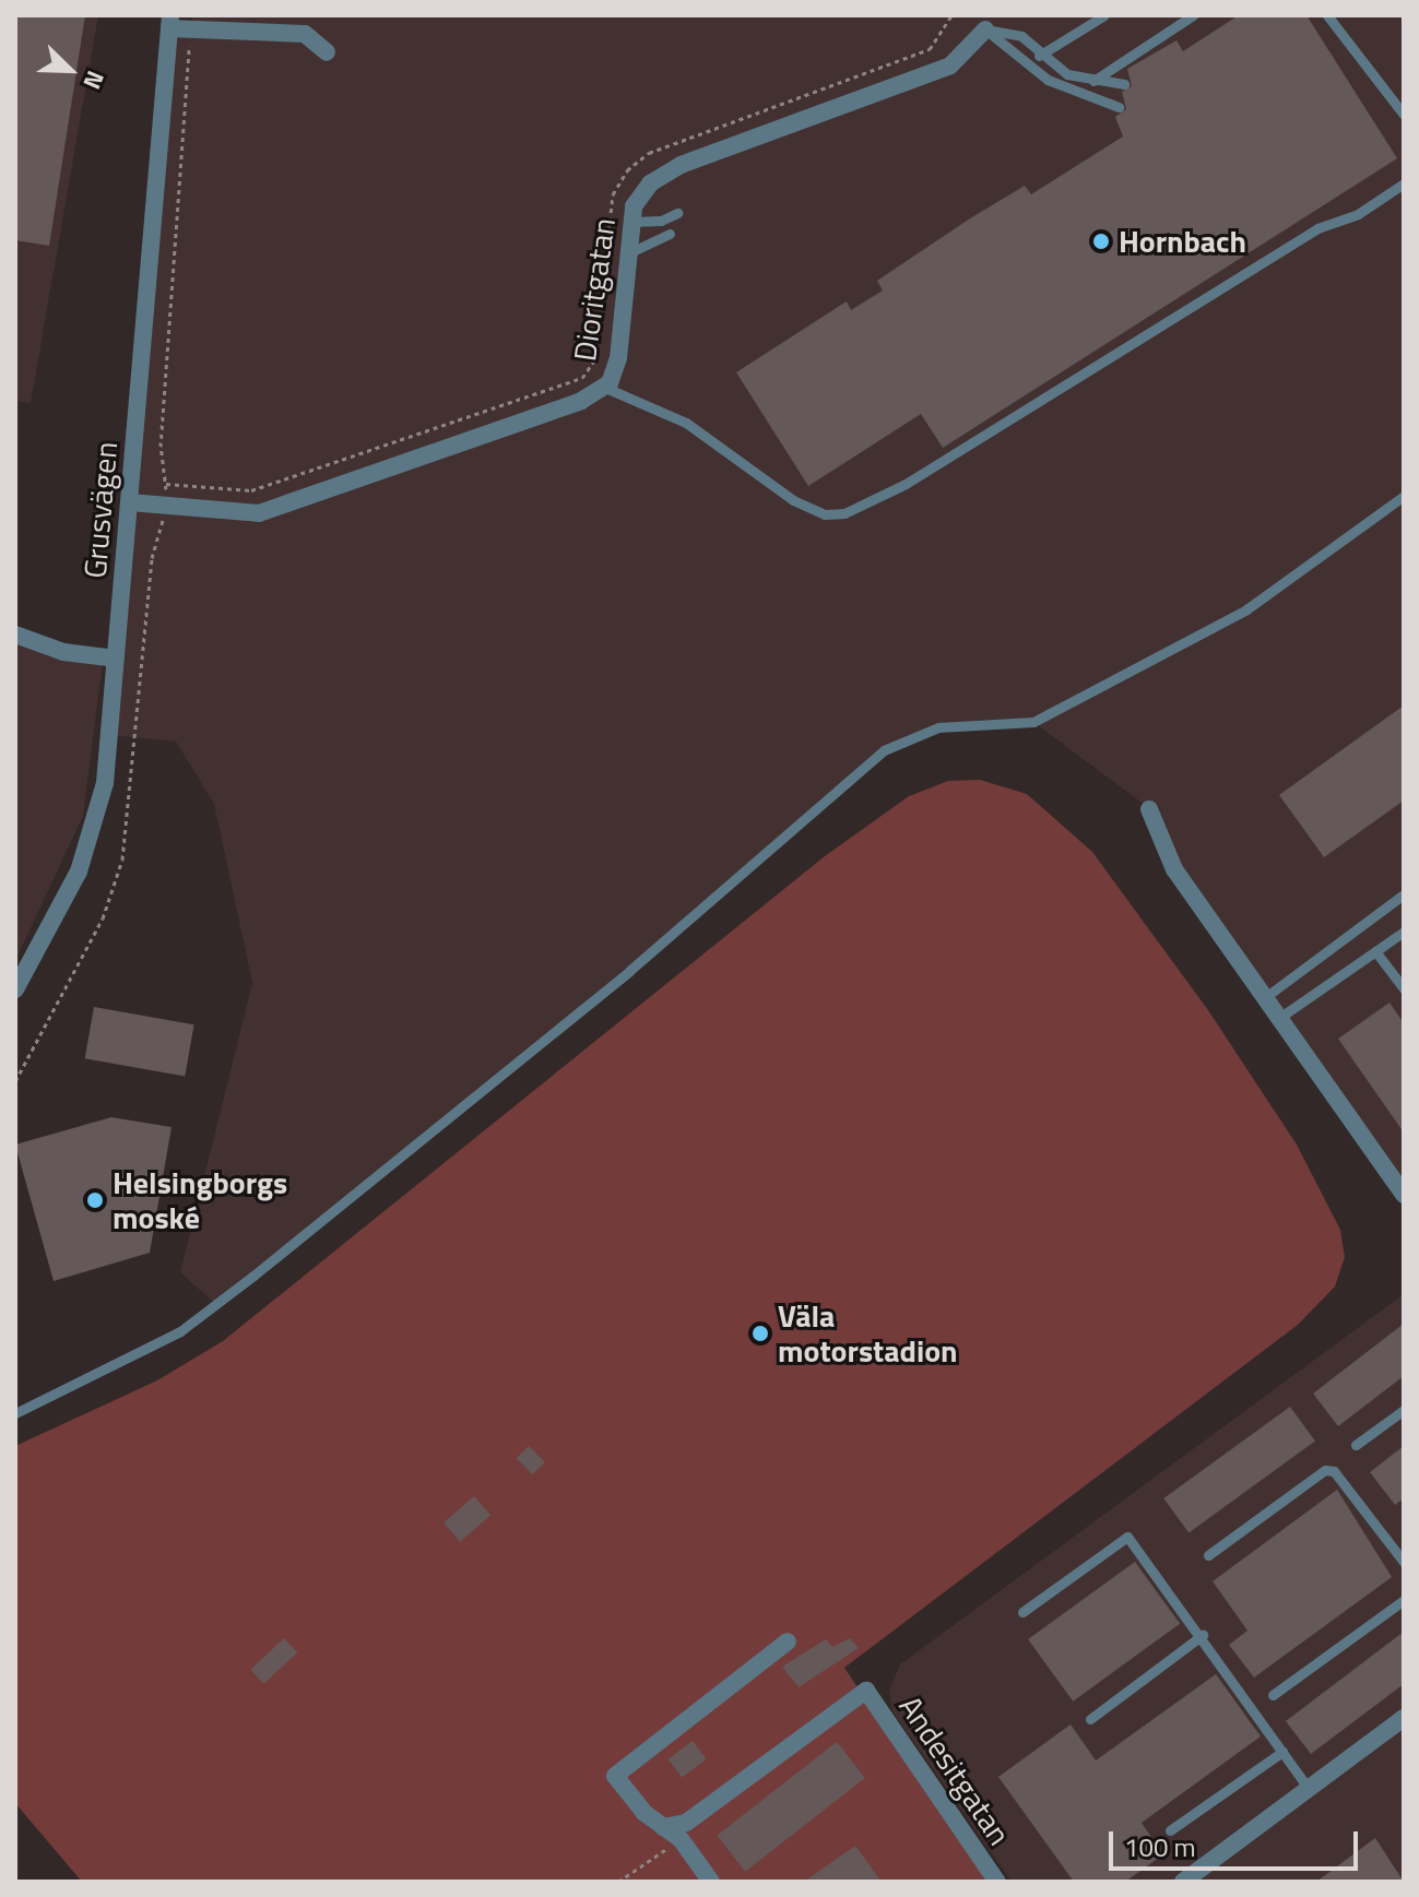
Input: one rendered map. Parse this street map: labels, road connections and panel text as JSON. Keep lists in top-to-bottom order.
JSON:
{
  "streets": {
    "street": ["Dioritgatan", "Grusvägen", "Andesitgatan"]
  },
  "crossings": [
    ["Dioritgatan", "Grusvägen"]
  ],
  "places": ["Hornbach", "Helsingborgs moské", "Väla motorstadion"],
  "scale_bar": "100 m",
  "north": "bottom right"
}
